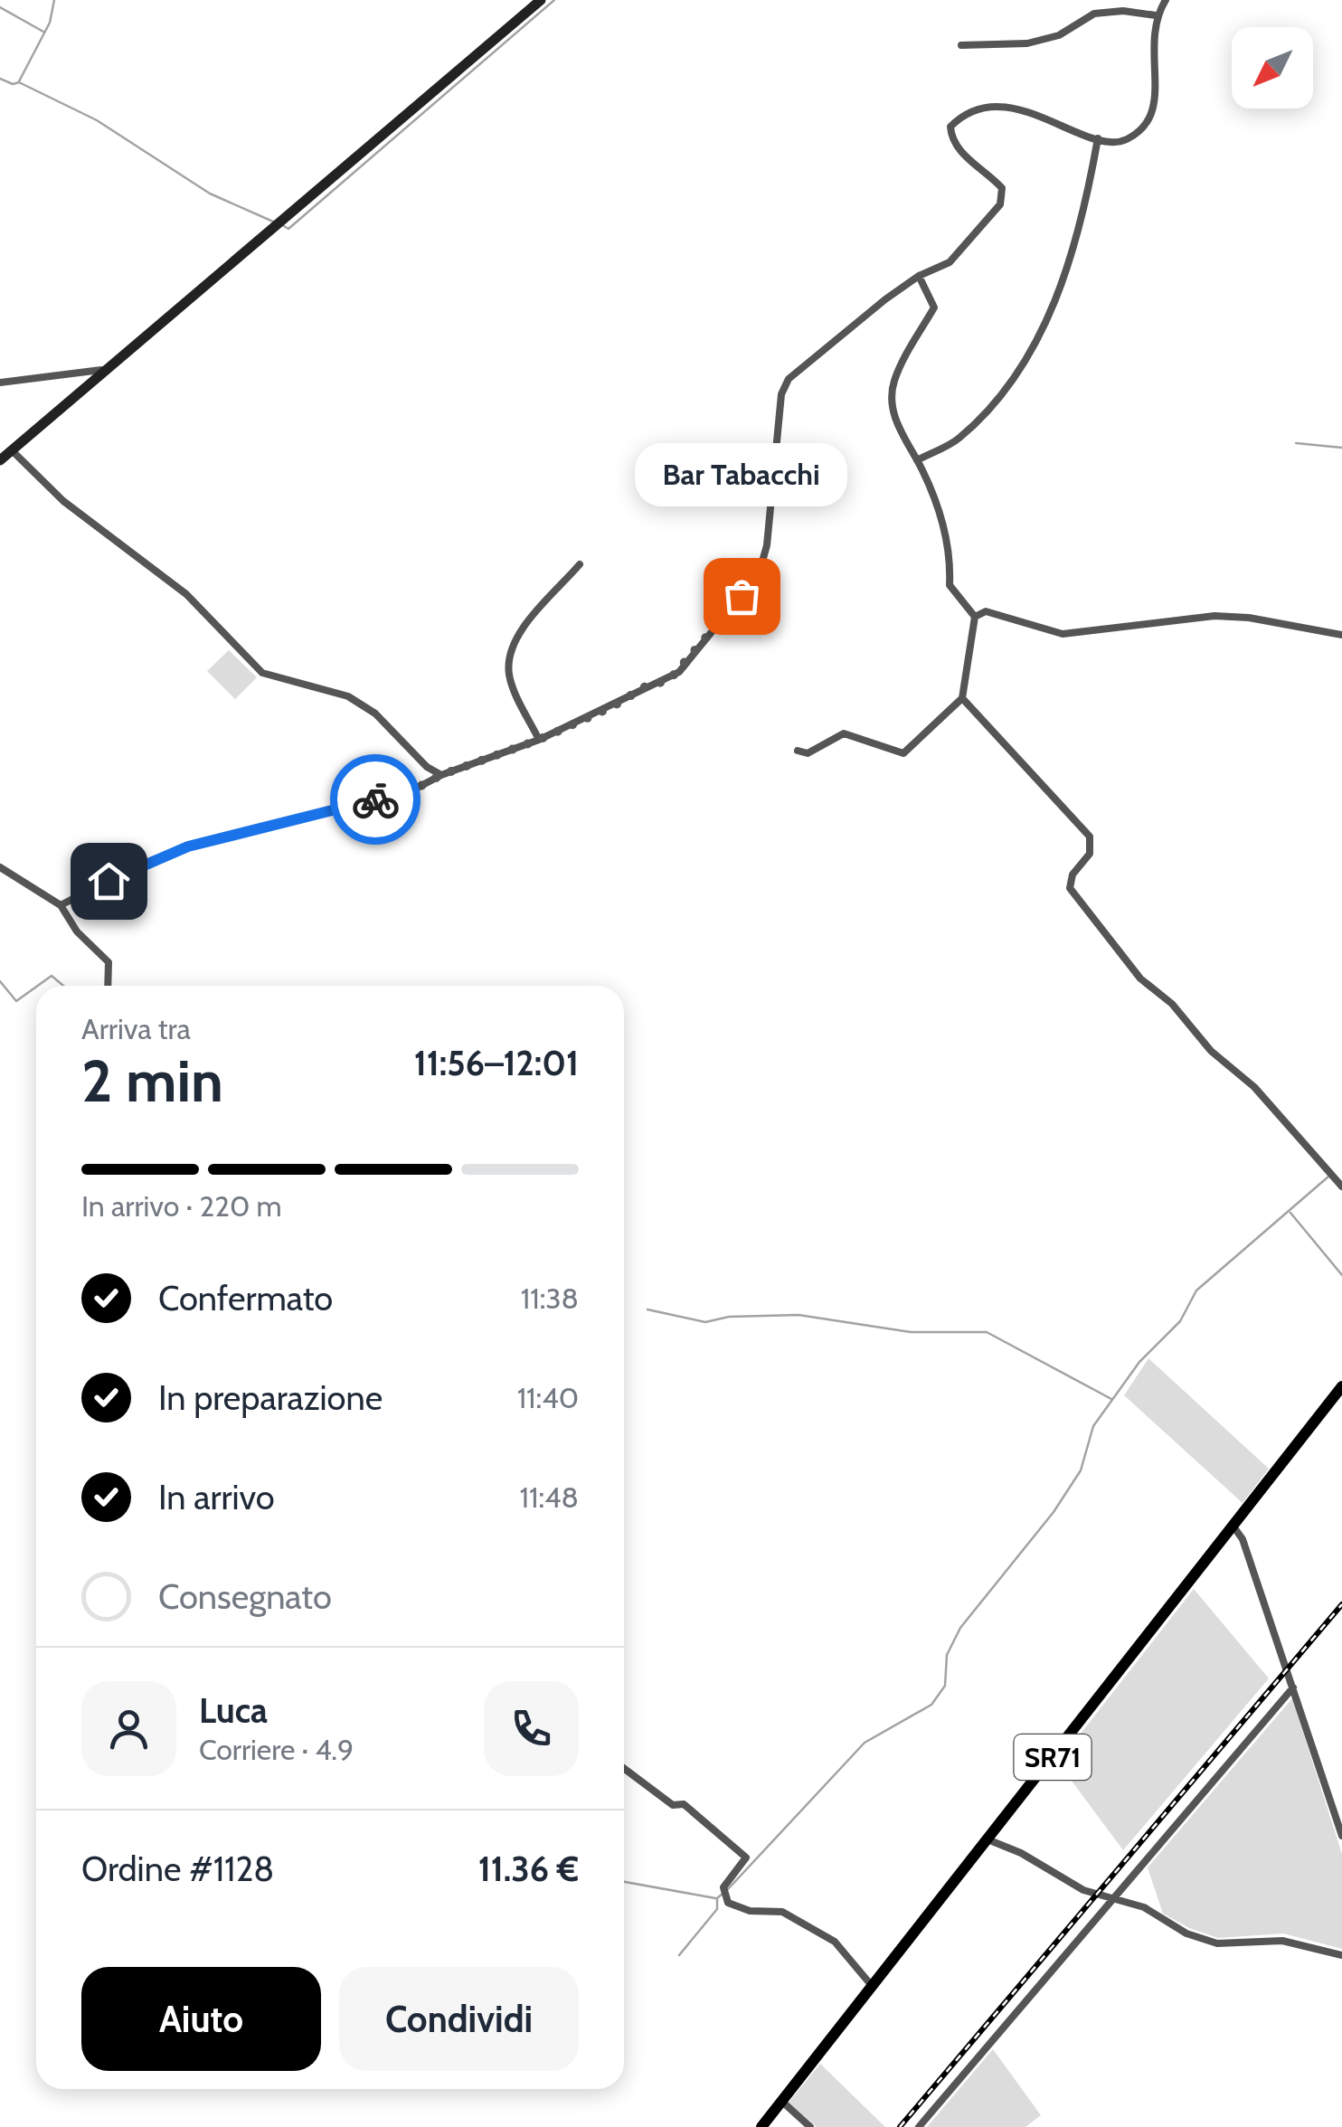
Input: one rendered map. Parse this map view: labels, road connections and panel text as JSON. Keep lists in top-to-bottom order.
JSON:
{
  "streets": {
    "main road": ["SR71"]
  },
  "places": ["Bar Tabacchi"],
  "north": "bottom left",
  "page": {
    "bubble": "Bar Tabacchi",
    "heading": ["2 min", "Arriva tra", "11:56–12:01"],
    "panel": [
      "Luca",
      "Corriere · 4.9",
      "Ordine #1128",
      "11.36 €"
    ],
    "bar": "In arrivo · 220 m",
    "list": [
      ["Confermato", "11:38"],
      ["In preparazione", "11:40"],
      ["In arrivo", "11:48"],
      "Consegnato"
    ],
    "buttons": ["Aiuto", "Condividi"]
  }
}
